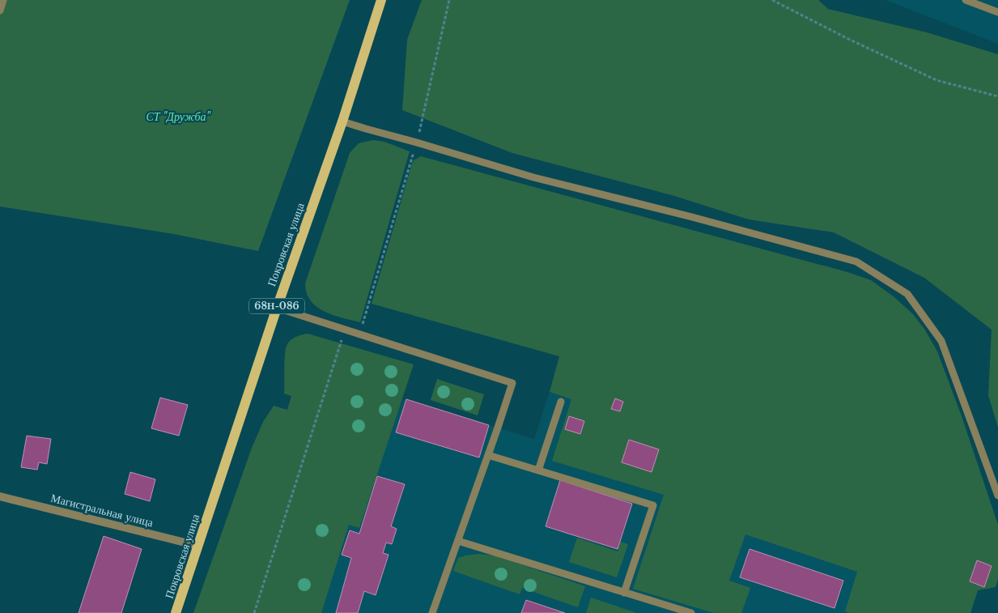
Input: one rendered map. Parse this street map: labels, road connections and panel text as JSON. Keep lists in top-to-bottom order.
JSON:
{
  "streets": {
    "main road": ["Покровская улица", "68Н-086"],
    "street": ["Магистральная улица"]
  },
  "crossings": [
    ["Покровская улица", "Магистральная улица"]
  ],
  "parks": ["СТ \"Дружба\""]
}
